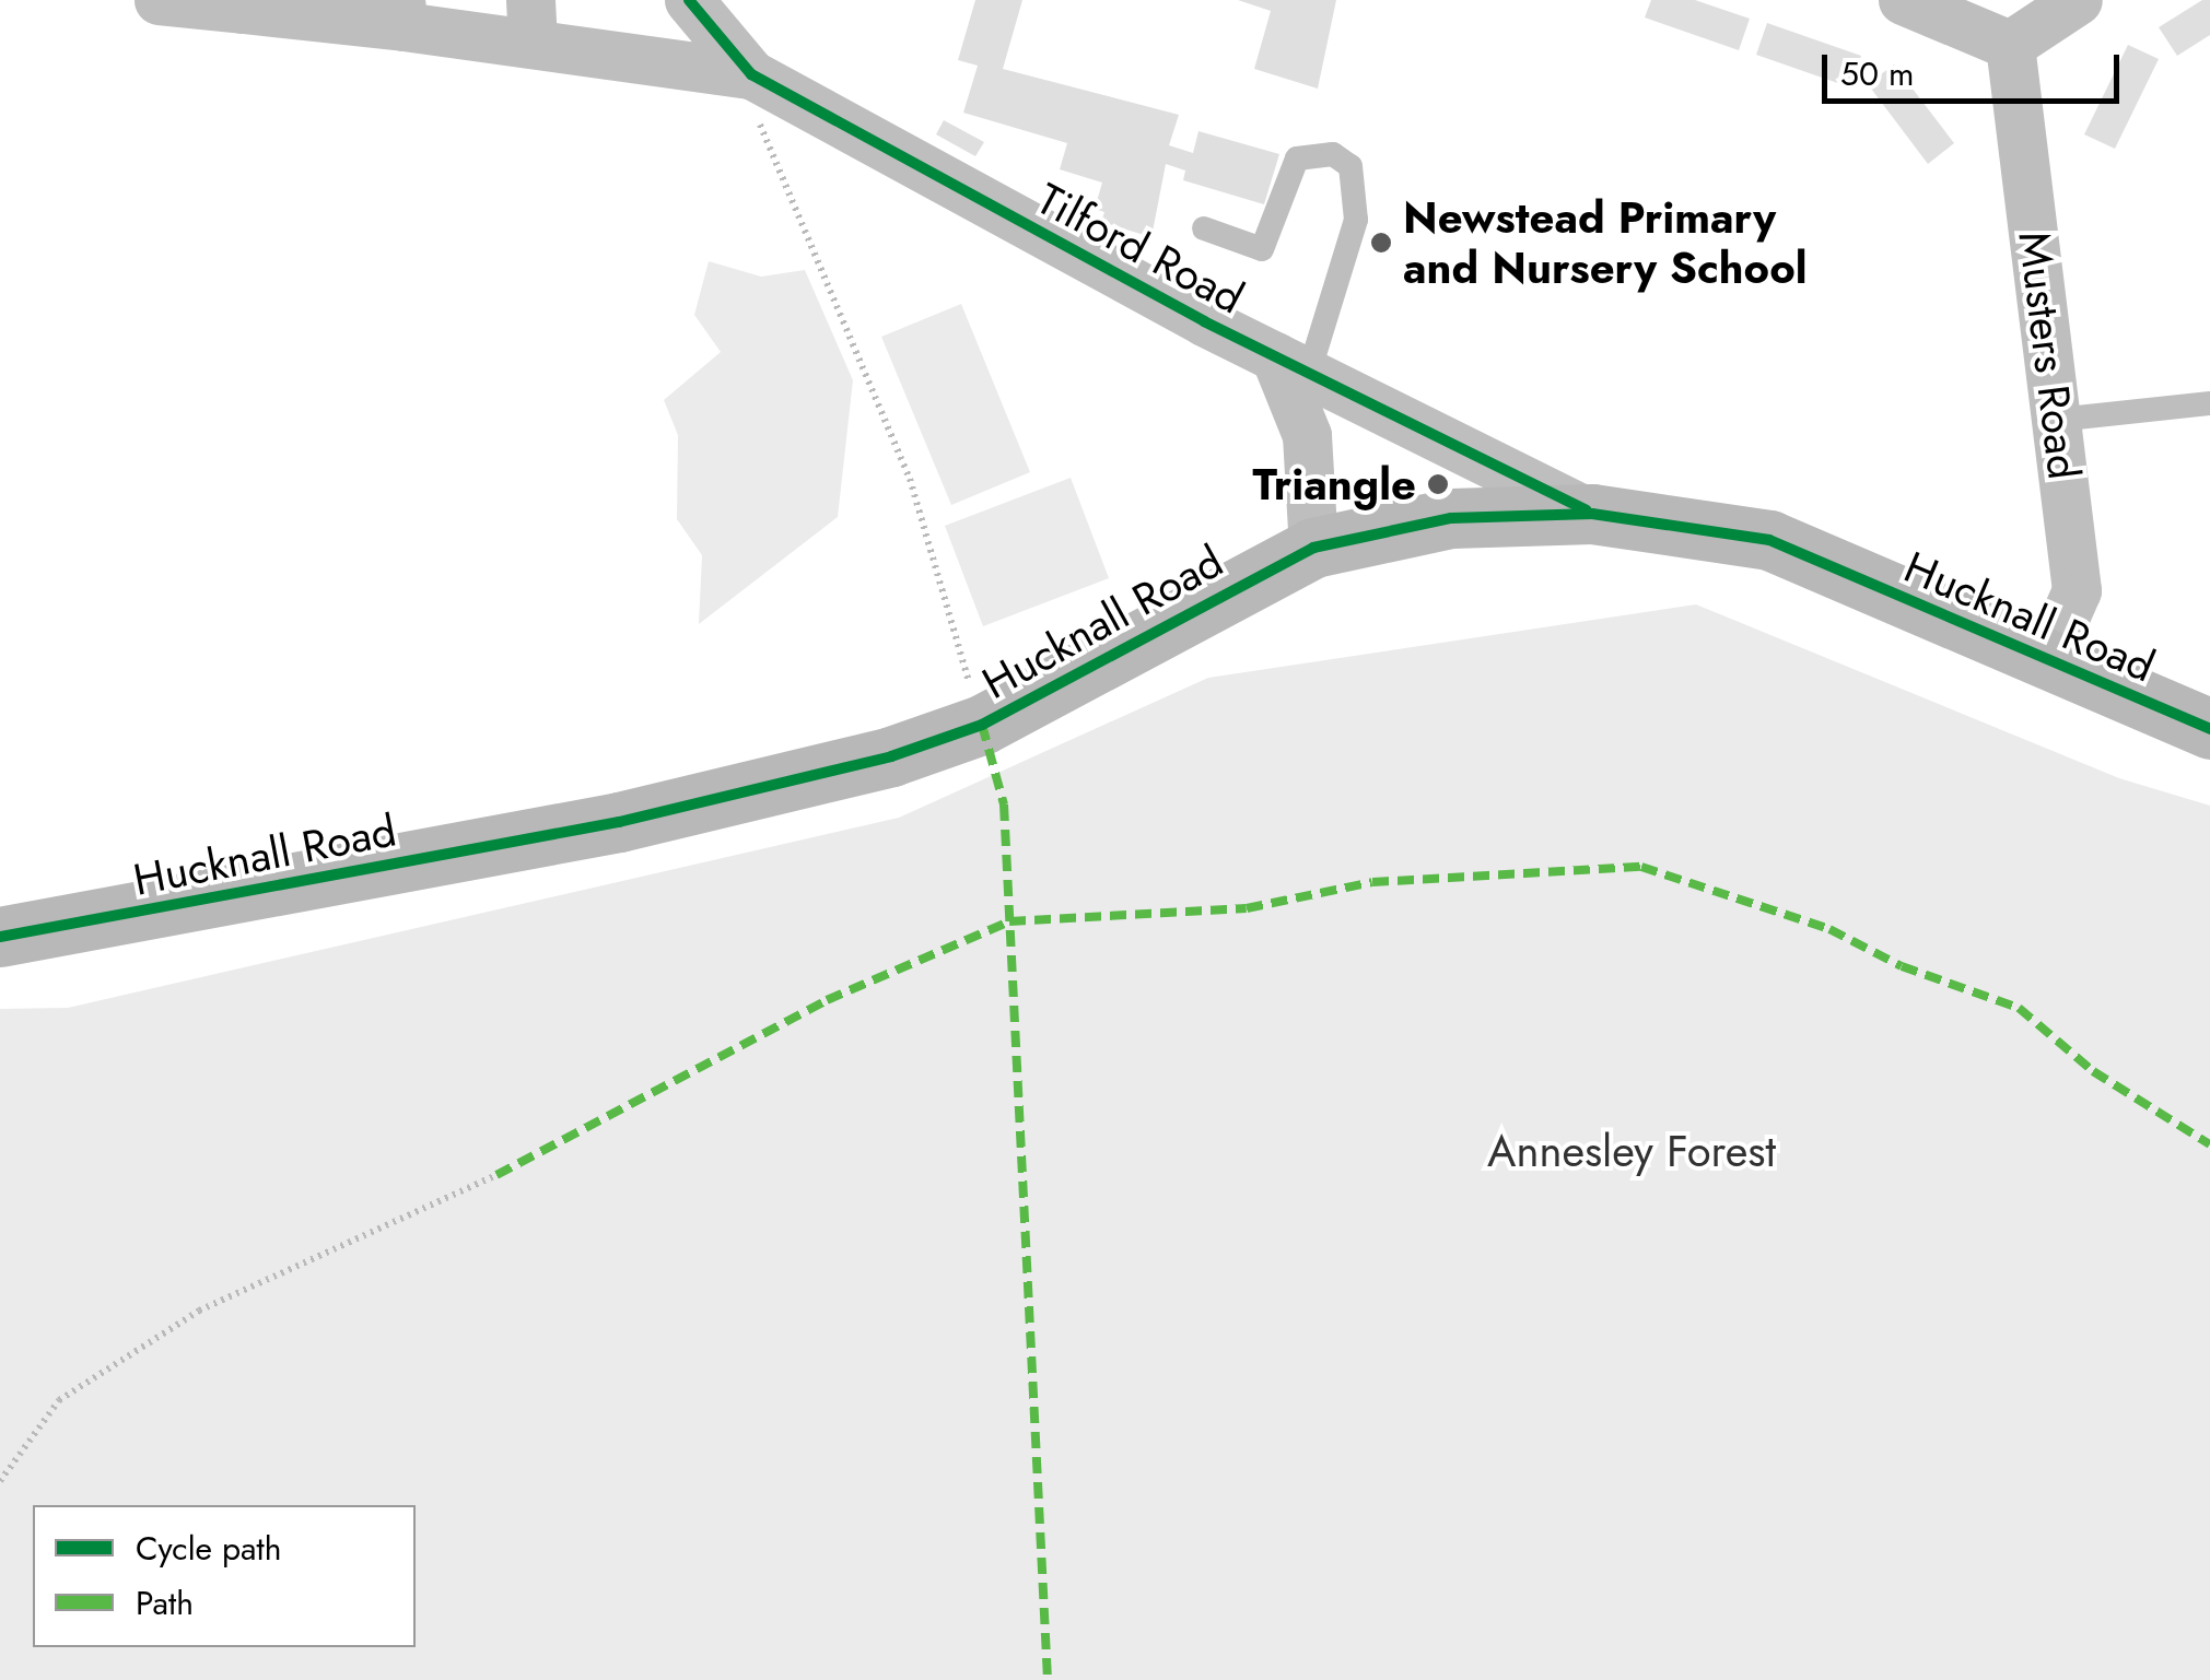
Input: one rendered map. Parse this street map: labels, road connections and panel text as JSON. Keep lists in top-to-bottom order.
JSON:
{
  "streets": {
    "street": ["Tilford Road", "Musters Road", "Hucknall Road"]
  },
  "crossings": [
    ["Tilford Road", "Hucknall Road"],
    ["Musters Road", "Hucknall Road"]
  ],
  "parks": ["Annesley Forest"],
  "places": ["Newstead Primary and Nursery School", "Triangle"],
  "legend": ["Cycle path", "Path"],
  "scale_bar": "50 m"
}
